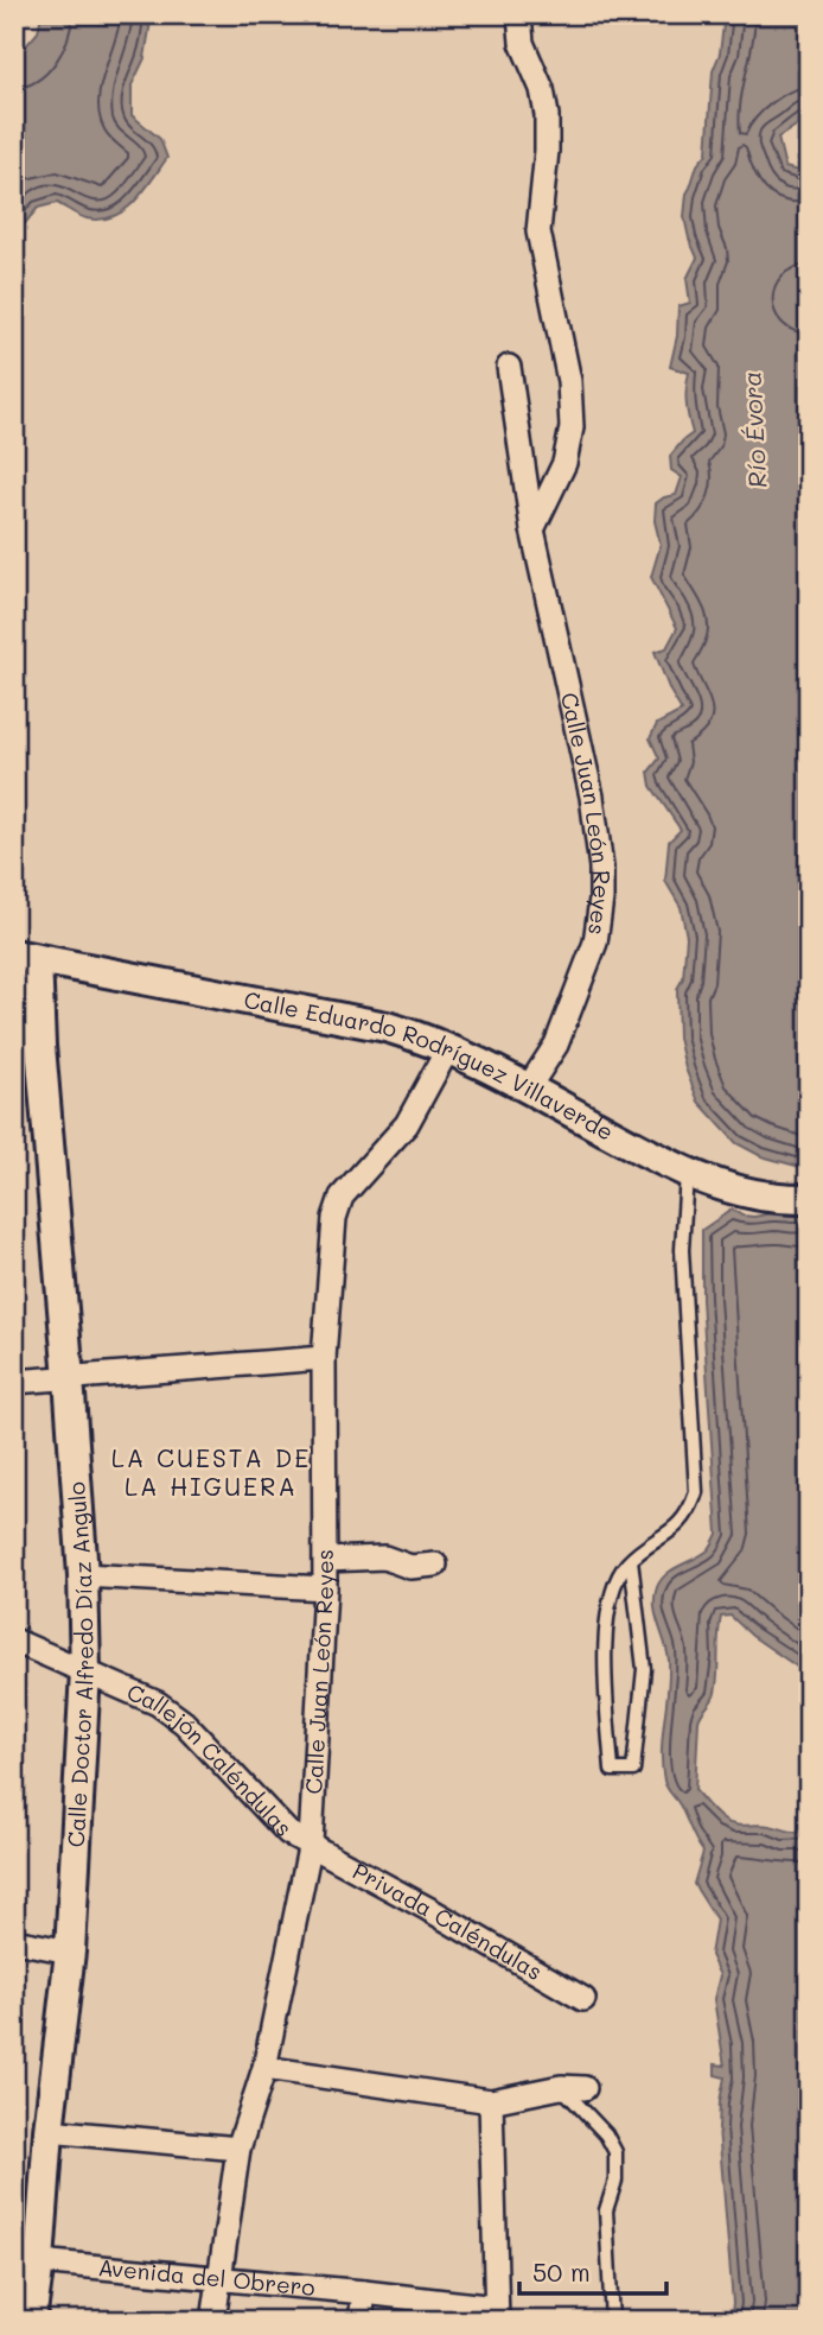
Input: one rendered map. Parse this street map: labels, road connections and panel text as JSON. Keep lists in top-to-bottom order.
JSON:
{
  "streets": {
    "street": [
      "Calle Juan León Reyes",
      "Calle Eduardo Rodríguez Villaverde",
      "Calle Doctor Alfredo Díaz Angulo",
      "Callejón Caléndulas",
      "Privada Caléndulas",
      "Avenida del Obrero"
    ]
  },
  "crossings": [
    ["Calle Juan León Reyes", "Calle Eduardo Rodríguez Villaverde"],
    ["Calle Juan León Reyes", "Callejón Caléndulas"],
    ["Calle Juan León Reyes", "Privada Caléndulas"],
    ["Calle Juan León Reyes", "Avenida del Obrero"],
    ["Calle Eduardo Rodríguez Villaverde", "Calle Doctor Alfredo Díaz Angulo"],
    ["Calle Doctor Alfredo Díaz Angulo", "Callejón Caléndulas"],
    ["Calle Doctor Alfredo Díaz Angulo", "Avenida del Obrero"],
    ["Callejón Caléndulas", "Privada Caléndulas"]
  ],
  "districts": ["LA CUESTA DE LA HIGUERA"],
  "water": ["Río Évora"],
  "scale_bar": "50 m"
}
